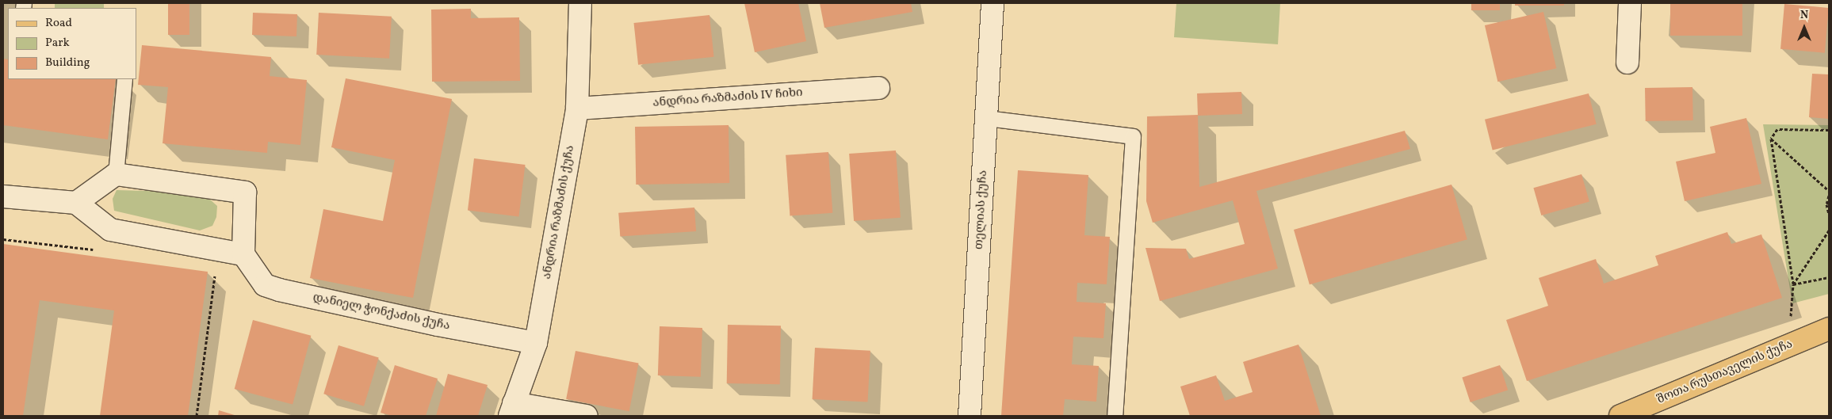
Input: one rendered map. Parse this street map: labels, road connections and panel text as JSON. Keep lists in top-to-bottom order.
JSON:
{
  "streets": {
    "main road": ["შოთა რუსთაველის ქუჩა"],
    "street": [
      "ანდრია რაზმაძის IV ჩიხი",
      "თელიას ქუჩა",
      "ანდრია რაზმაძის ქუჩა",
      "დანიელ ჭონქაძის ქუჩა"
    ]
  },
  "crossings": [
    ["ანდრია რაზმაძის IV ჩიხი", "ანდრია რაზმაძის ქუჩა"],
    ["ანდრია რაზმაძის ქუჩა", "დანიელ ჭონქაძის ქუჩა"]
  ],
  "legend": ["Road", "Park", "Building"],
  "north": "top"
}
